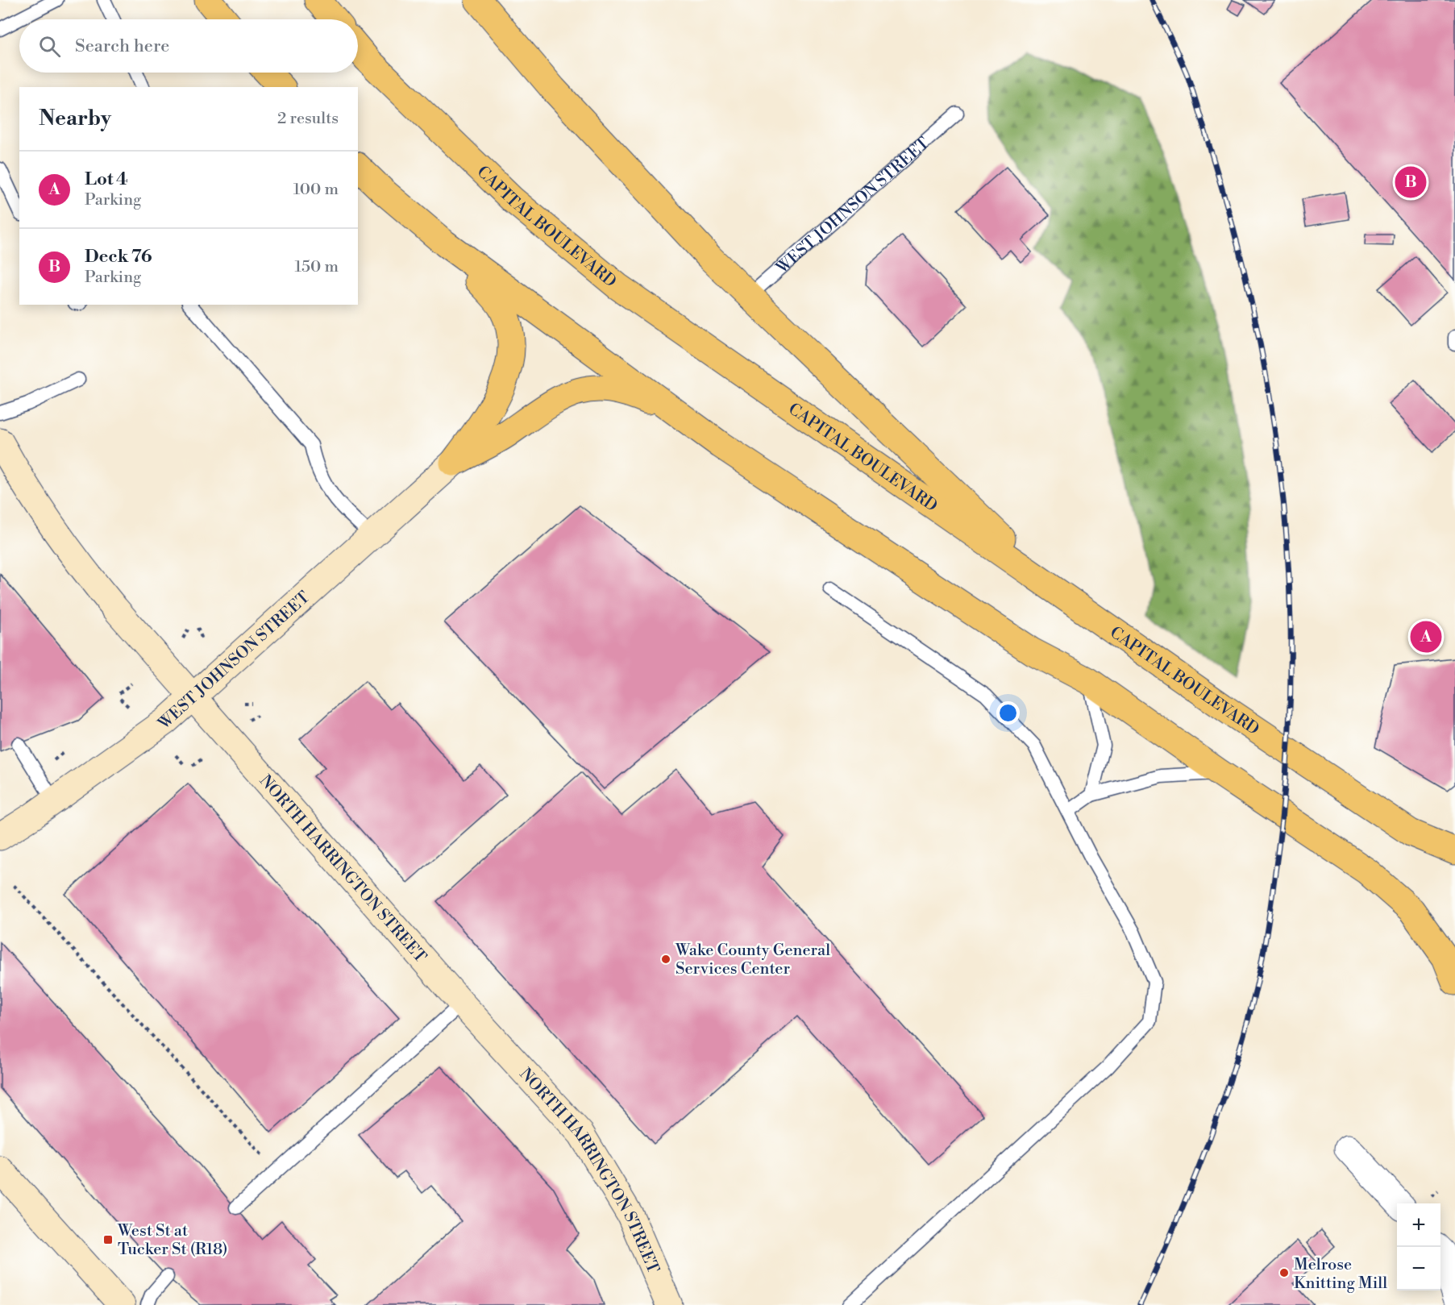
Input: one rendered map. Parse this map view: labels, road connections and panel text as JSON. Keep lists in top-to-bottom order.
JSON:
{
  "streets": {
    "main road": ["CAPITAL BOULEVARD"],
    "street": ["WEST JOHNSON STREET", "NORTH HARRINGTON STREET"]
  },
  "crossings": [
    ["WEST JOHNSON STREET", "NORTH HARRINGTON STREET"]
  ],
  "places": {
    "other": ["Wake County General Services Center", "Melrose Knitting Mill"],
    "transit": ["West St at Tucker St (R18)"]
  },
  "page": {
    "search": "Search here",
    "heading": ["Nearby", "2 results"],
    "list": [
      {
        "mark": "A",
        "name": "Lot 4",
        "note": "Parking",
        "value": "100 m"
      },
      {
        "mark": "B",
        "name": "Deck 76",
        "note": "Parking",
        "value": "150 m"
      }
    ],
    "pins": ["B", "A"],
    "map_buttons": ["+", "−"]
  }
}
